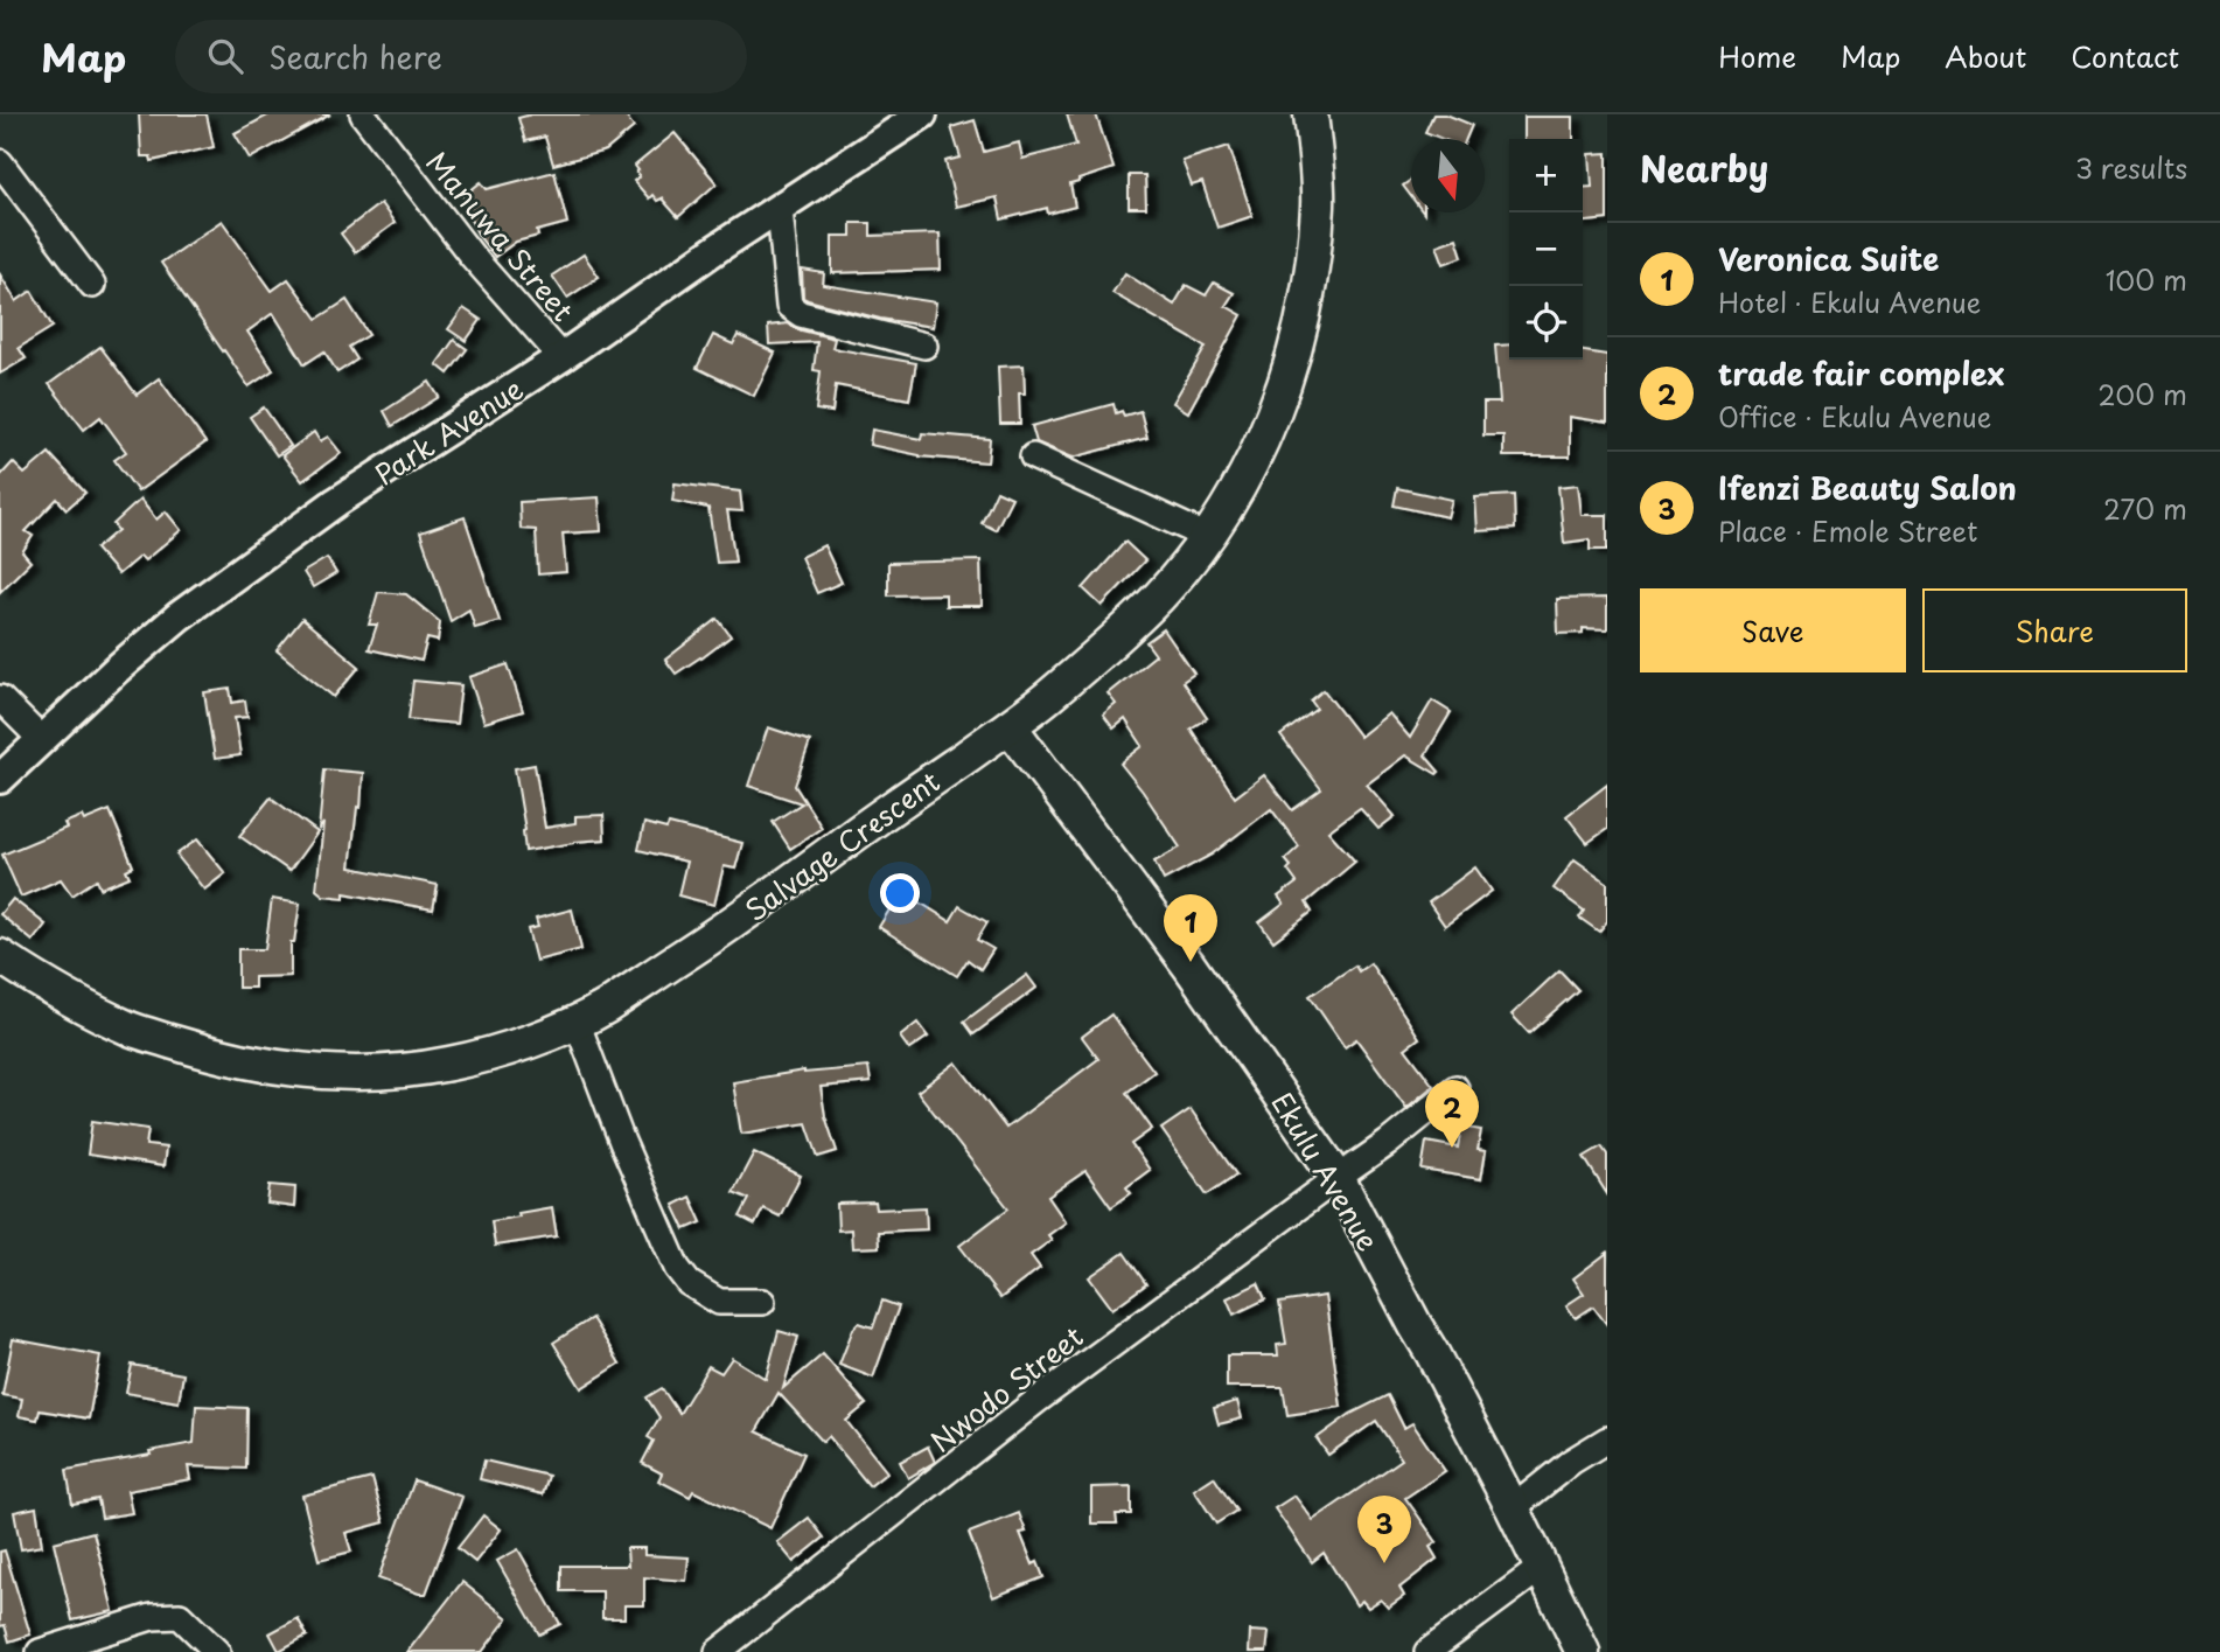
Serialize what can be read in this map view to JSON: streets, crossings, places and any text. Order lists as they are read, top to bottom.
{
  "streets": {
    "main road": ["Salvage Crescent", "Ekulu Avenue"],
    "street": ["Manuwa Street", "Park Avenue", "Nwodo Street"]
  },
  "crossings": [
    ["Manuwa Street", "Park Avenue"],
    ["Salvage Crescent", "Ekulu Avenue"],
    ["Ekulu Avenue", "Nwodo Street"]
  ],
  "north": "bottom",
  "page": {
    "header": "Map",
    "search": "Search here",
    "nav": [
      "Home",
      "Map",
      "About",
      "Contact"
    ],
    "heading": ["Nearby", "3 results"],
    "map_buttons": ["+", "−"],
    "list": [
      {
        "mark": "1",
        "name": "Veronica Suite",
        "note": "Hotel · Ekulu Avenue",
        "value": "100 m"
      },
      {
        "mark": "2",
        "name": "trade fair complex",
        "note": "Office · Ekulu Avenue",
        "value": "200 m"
      },
      {
        "mark": "3",
        "name": "Ifenzi Beauty Salon",
        "note": "Place · Emole Street",
        "value": "270 m"
      }
    ],
    "buttons": ["Save", "Share"],
    "pins": ["1", "2", "3"]
  }
}
